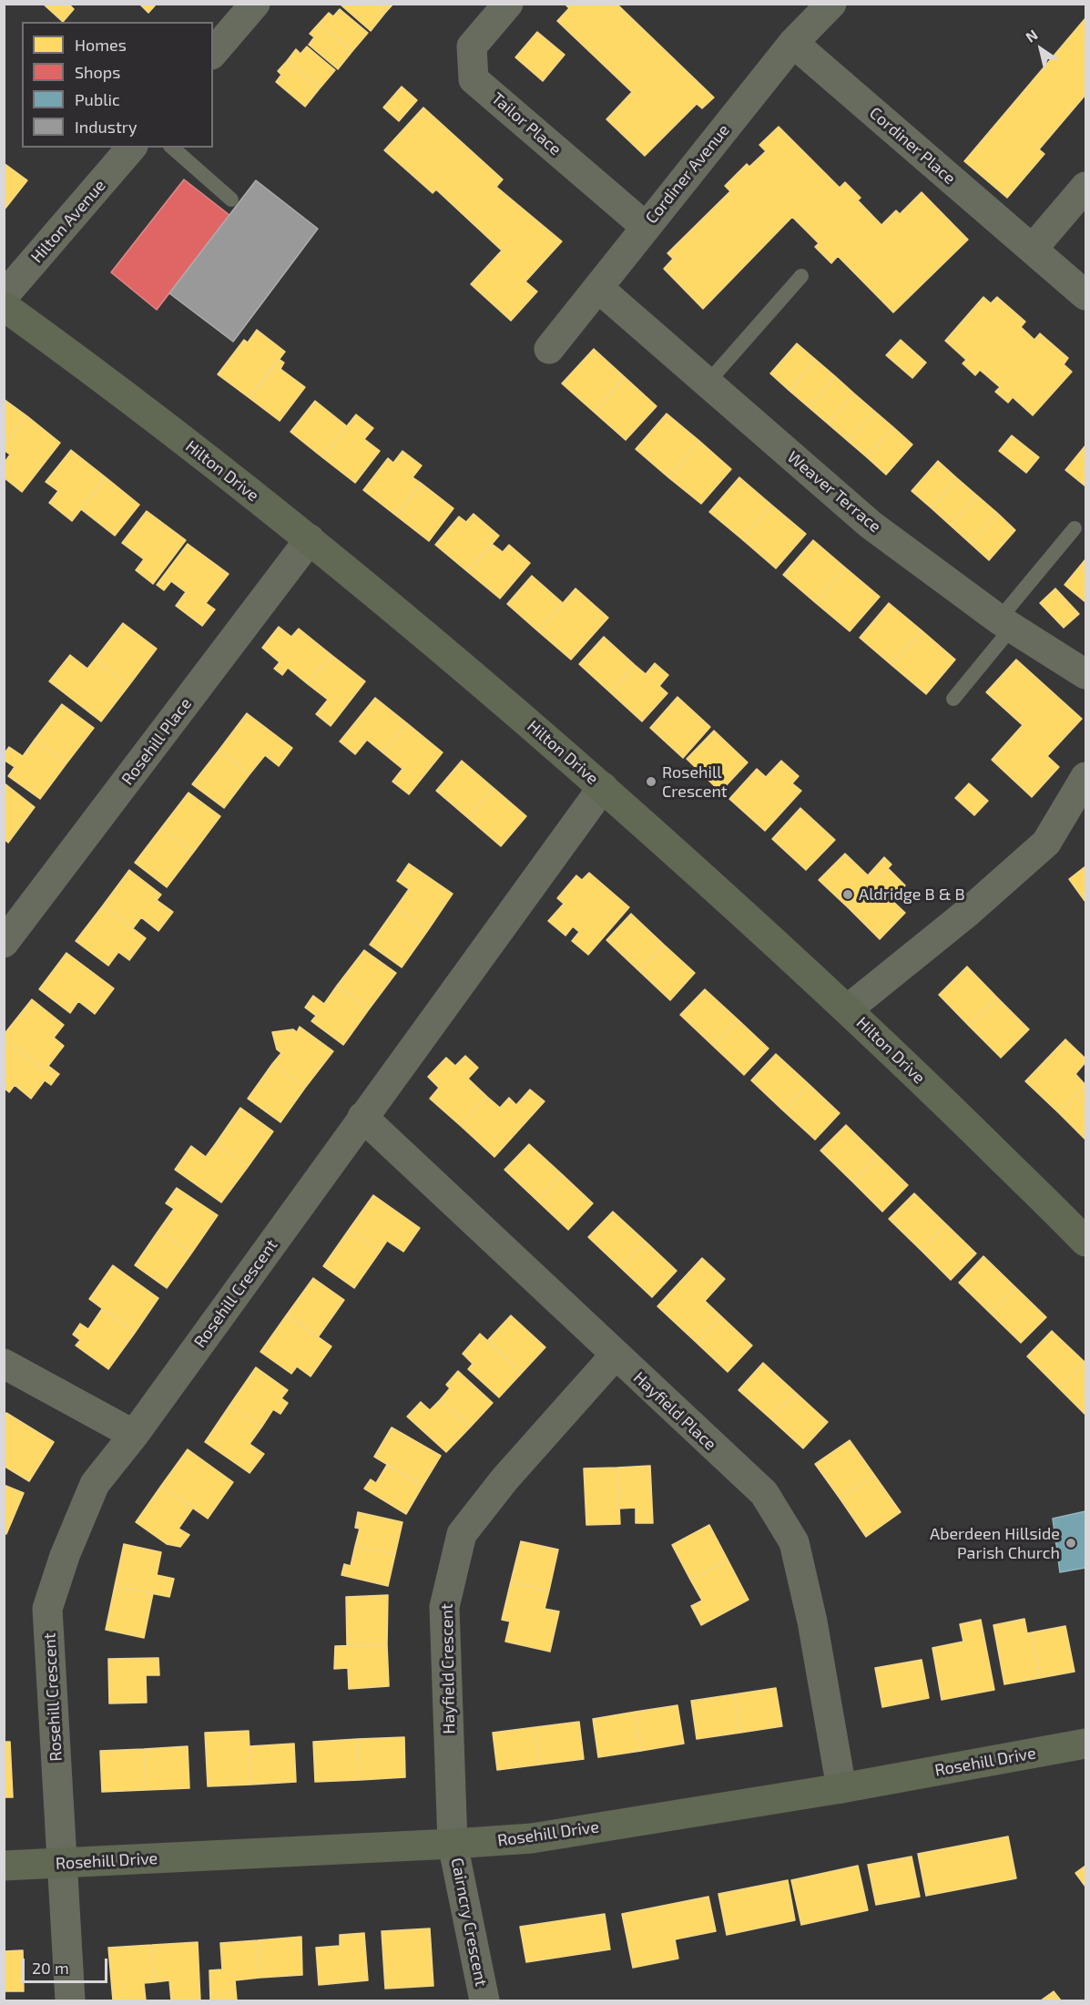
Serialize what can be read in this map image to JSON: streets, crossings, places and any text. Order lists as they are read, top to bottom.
{
  "streets": {
    "street": [
      "Tailor Place",
      "Cordiner Place",
      "Cordiner Avenue",
      "Hilton Avenue",
      "Hilton Drive",
      "Weaver Terrace",
      "Rosehill Place",
      "Rosehill Crescent",
      "Hayfield Place",
      "Hayfield Crescent",
      "Rosehill Drive",
      "Cairncry Crescent"
    ]
  },
  "crossings": [
    ["Tailor Place", "Cordiner Avenue"],
    ["Cordiner Place", "Cordiner Avenue"],
    ["Cordiner Avenue", "Weaver Terrace"],
    ["Hilton Drive", "Rosehill Place"],
    ["Hilton Drive", "Rosehill Crescent"],
    ["Rosehill Crescent", "Hayfield Place"],
    ["Rosehill Crescent", "Rosehill Drive"],
    ["Hayfield Place", "Hayfield Crescent"],
    ["Hayfield Place", "Rosehill Drive"],
    ["Hayfield Crescent", "Rosehill Drive"],
    ["Hayfield Crescent", "Cairncry Crescent"],
    ["Rosehill Drive", "Cairncry Crescent"]
  ],
  "places": ["Rosehill Crescent", "Aldridge B & B", "Aberdeen Hillside Parish Church"],
  "legend": [
    "Homes",
    "Shops",
    "Public",
    "Industry"
  ],
  "scale_bar": "20 m",
  "north": "top left"
}
